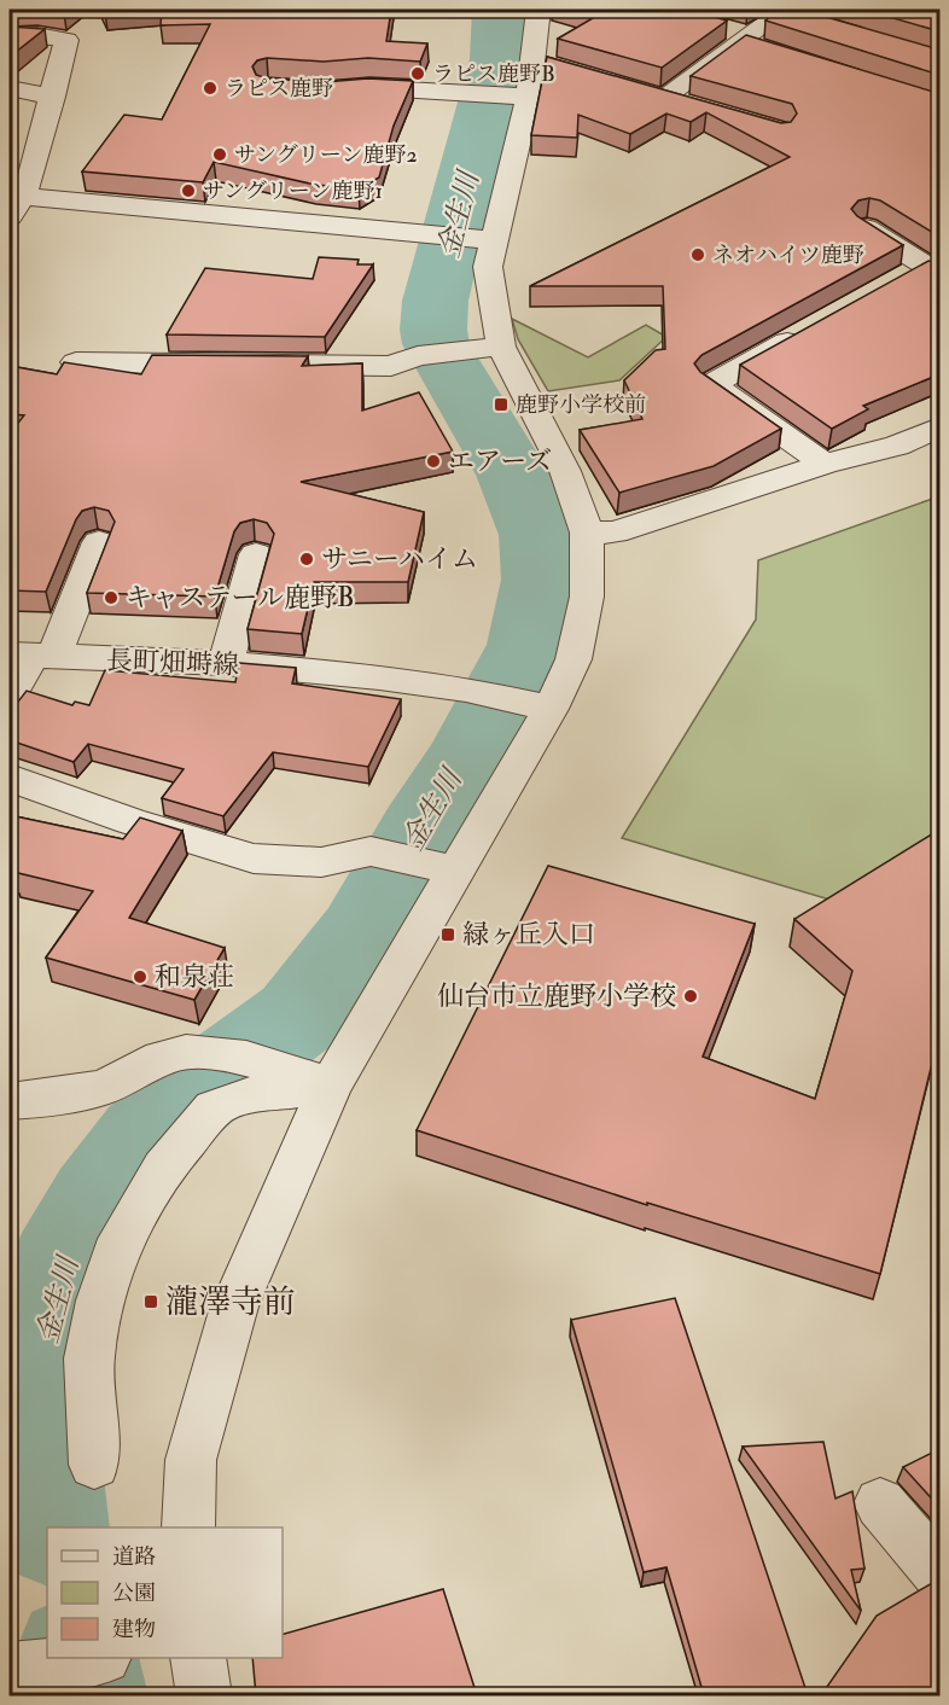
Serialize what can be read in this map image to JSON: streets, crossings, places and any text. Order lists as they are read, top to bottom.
{
  "streets": {
    "street": ["長町畑塒線"]
  },
  "water": ["金生川"],
  "places": {
    "other": [
      "ラピス鹿野B",
      "ラピス鹿野",
      "サングリーン鹿野2",
      "サングリーン鹿野1",
      "ネオハイツ鹿野",
      "エアーズ",
      "サニーハイム",
      "キャステール鹿野B",
      "和泉荘",
      "仙台市立鹿野小学校"
    ],
    "transit": ["鹿野小学校前", "緑ヶ丘入口", "瀧澤寺前"]
  },
  "legend": ["道路", "公園", "建物"]
}
